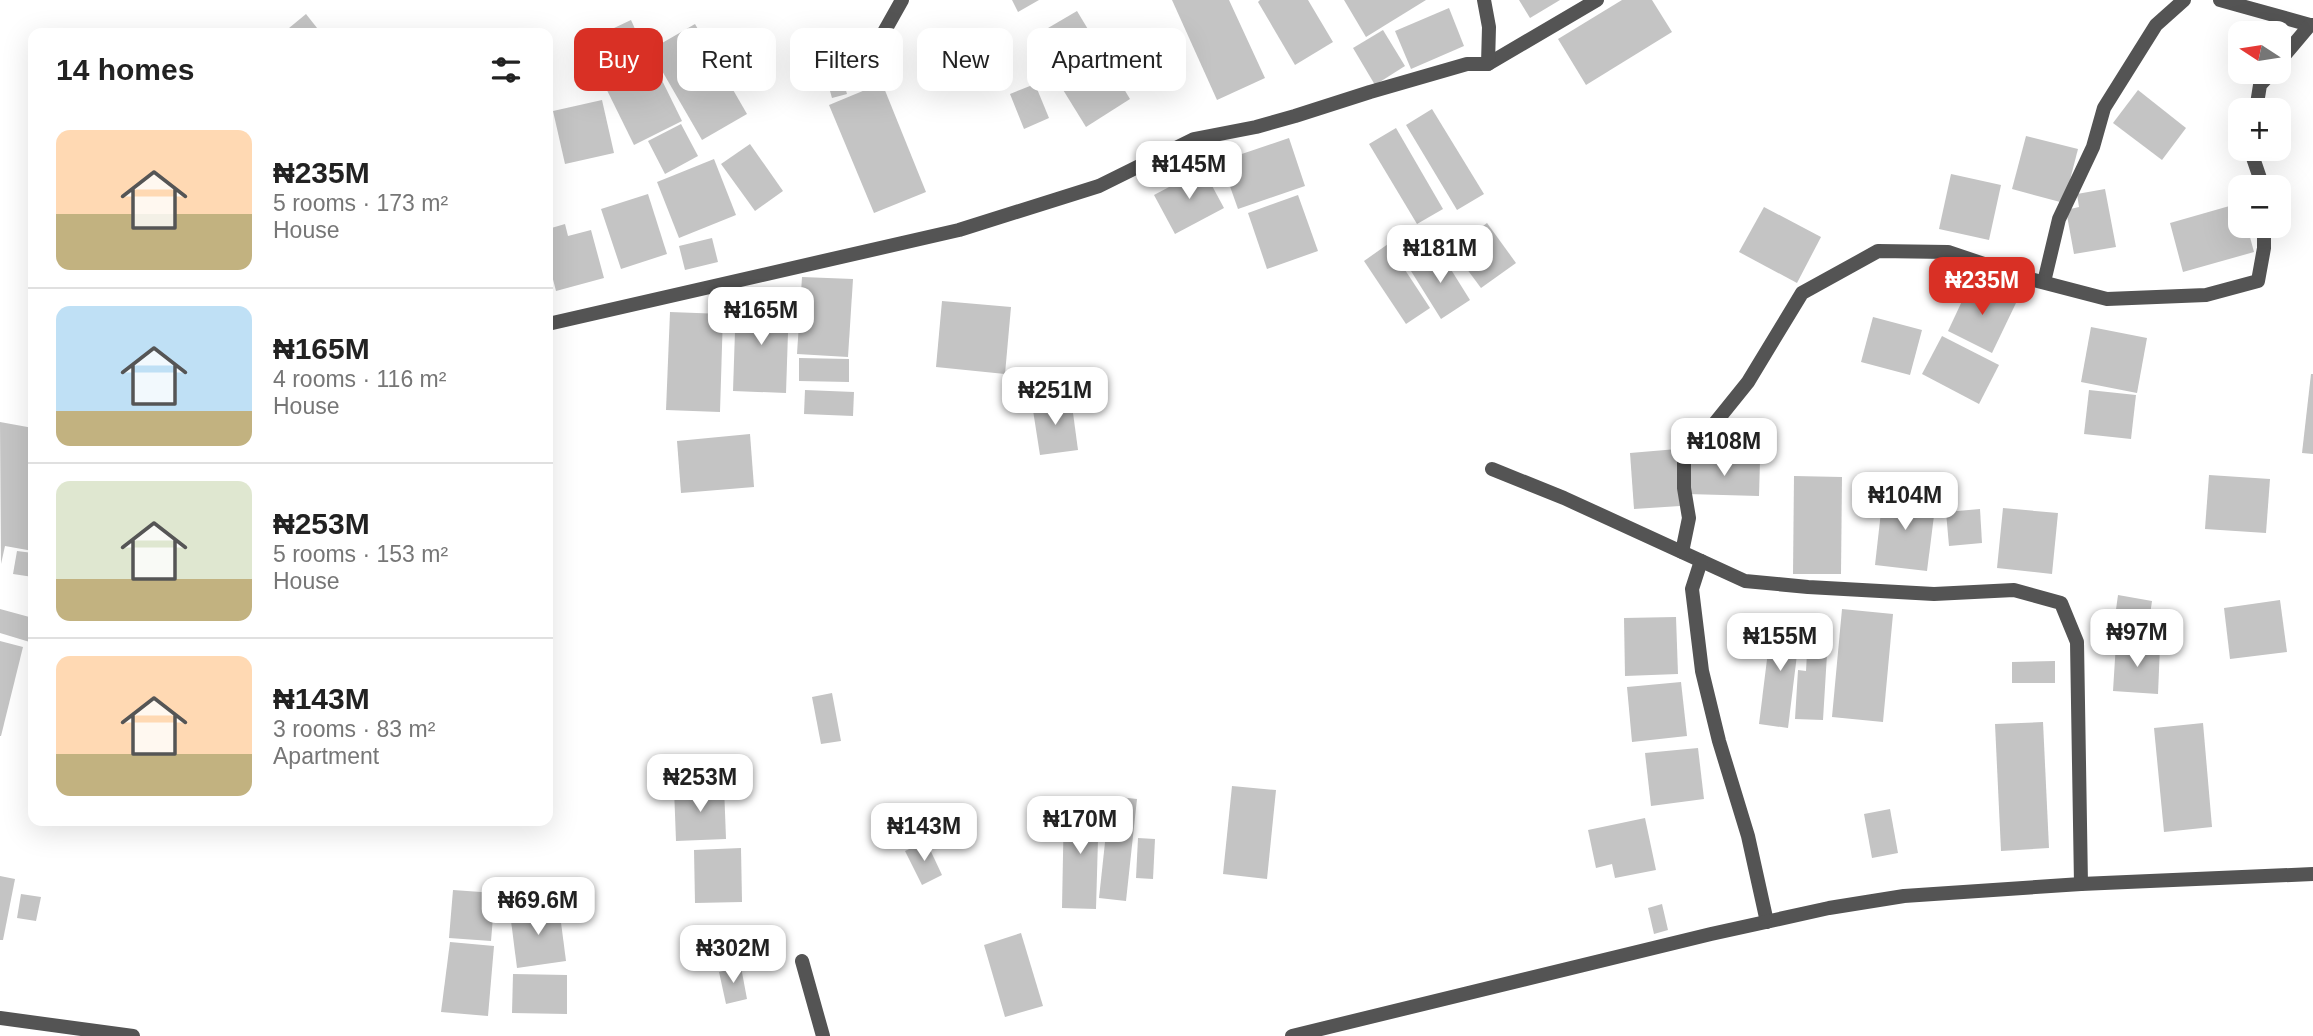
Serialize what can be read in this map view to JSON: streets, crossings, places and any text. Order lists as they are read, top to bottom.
{
  "north": "left",
  "page": {
    "map_buttons": ["+", "−"],
    "chip": [
      "Buy",
      "Rent",
      "Filters",
      "New",
      "Apartment"
    ],
    "heading": "14 homes",
    "list": [
      {
        "name": "₦235M",
        "note": "5 rooms · 173 m² · House"
      },
      {
        "name": "₦165M",
        "note": "4 rooms · 116 m² · House"
      },
      {
        "name": "₦253M",
        "note": "5 rooms · 153 m² · House"
      },
      {
        "name": "₦143M",
        "note": "3 rooms · 83 m² · Apartment"
      }
    ],
    "price": [
      "₦145M",
      "₦181M",
      "₦235M",
      "₦165M",
      "₦251M",
      "₦108M",
      "₦104M",
      "₦97M",
      "₦155M",
      "₦253M",
      "₦170M",
      "₦143M",
      "₦69.6M",
      "₦302M"
    ]
  }
}
